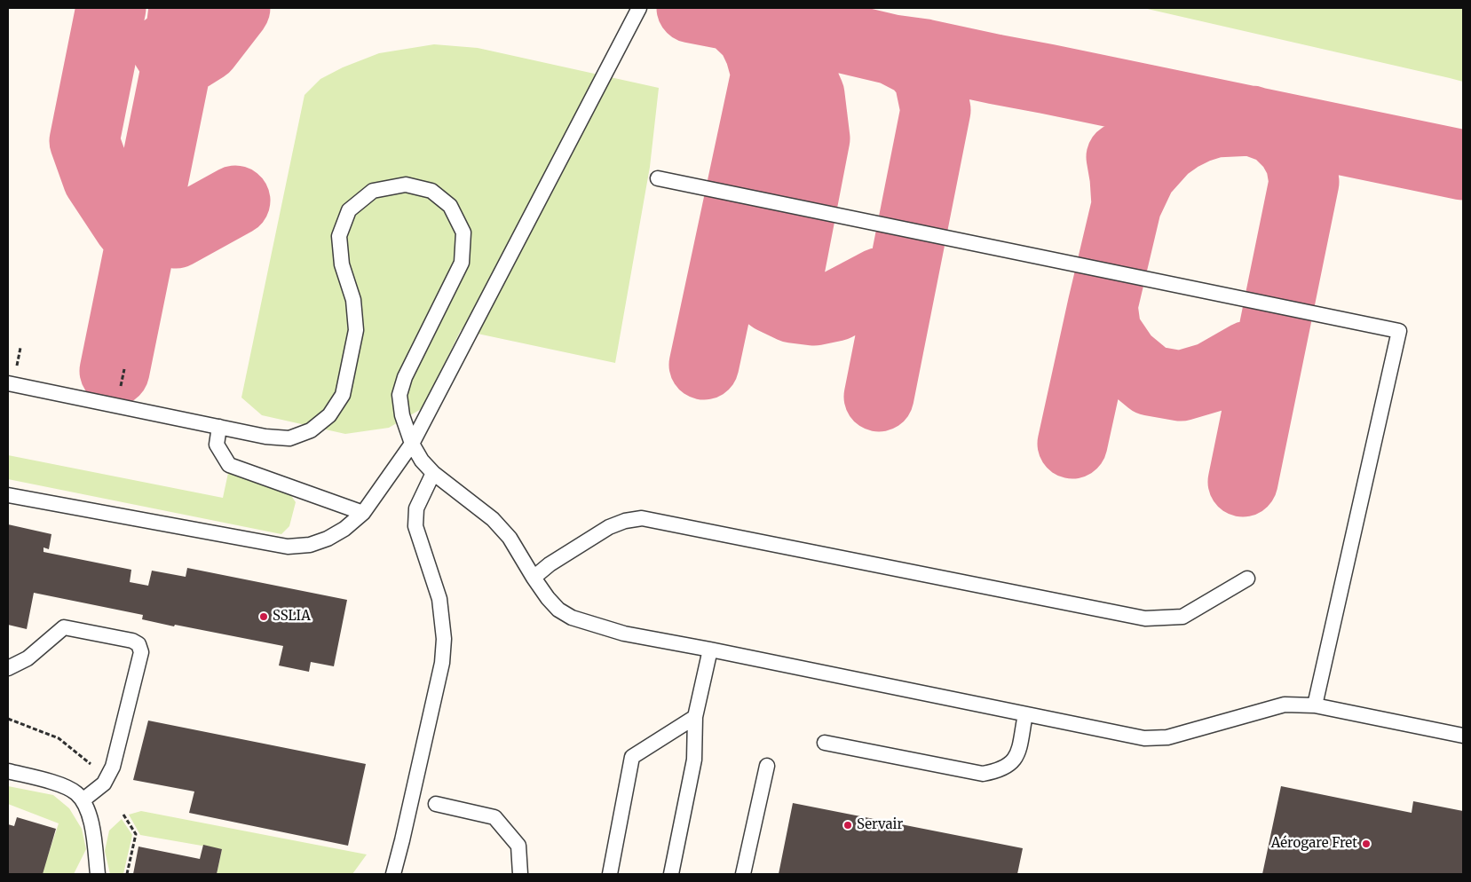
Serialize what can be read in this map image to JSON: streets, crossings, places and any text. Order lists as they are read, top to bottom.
{
  "places": ["SSLIA", "Servair", "Aérogare Fret"]
}
